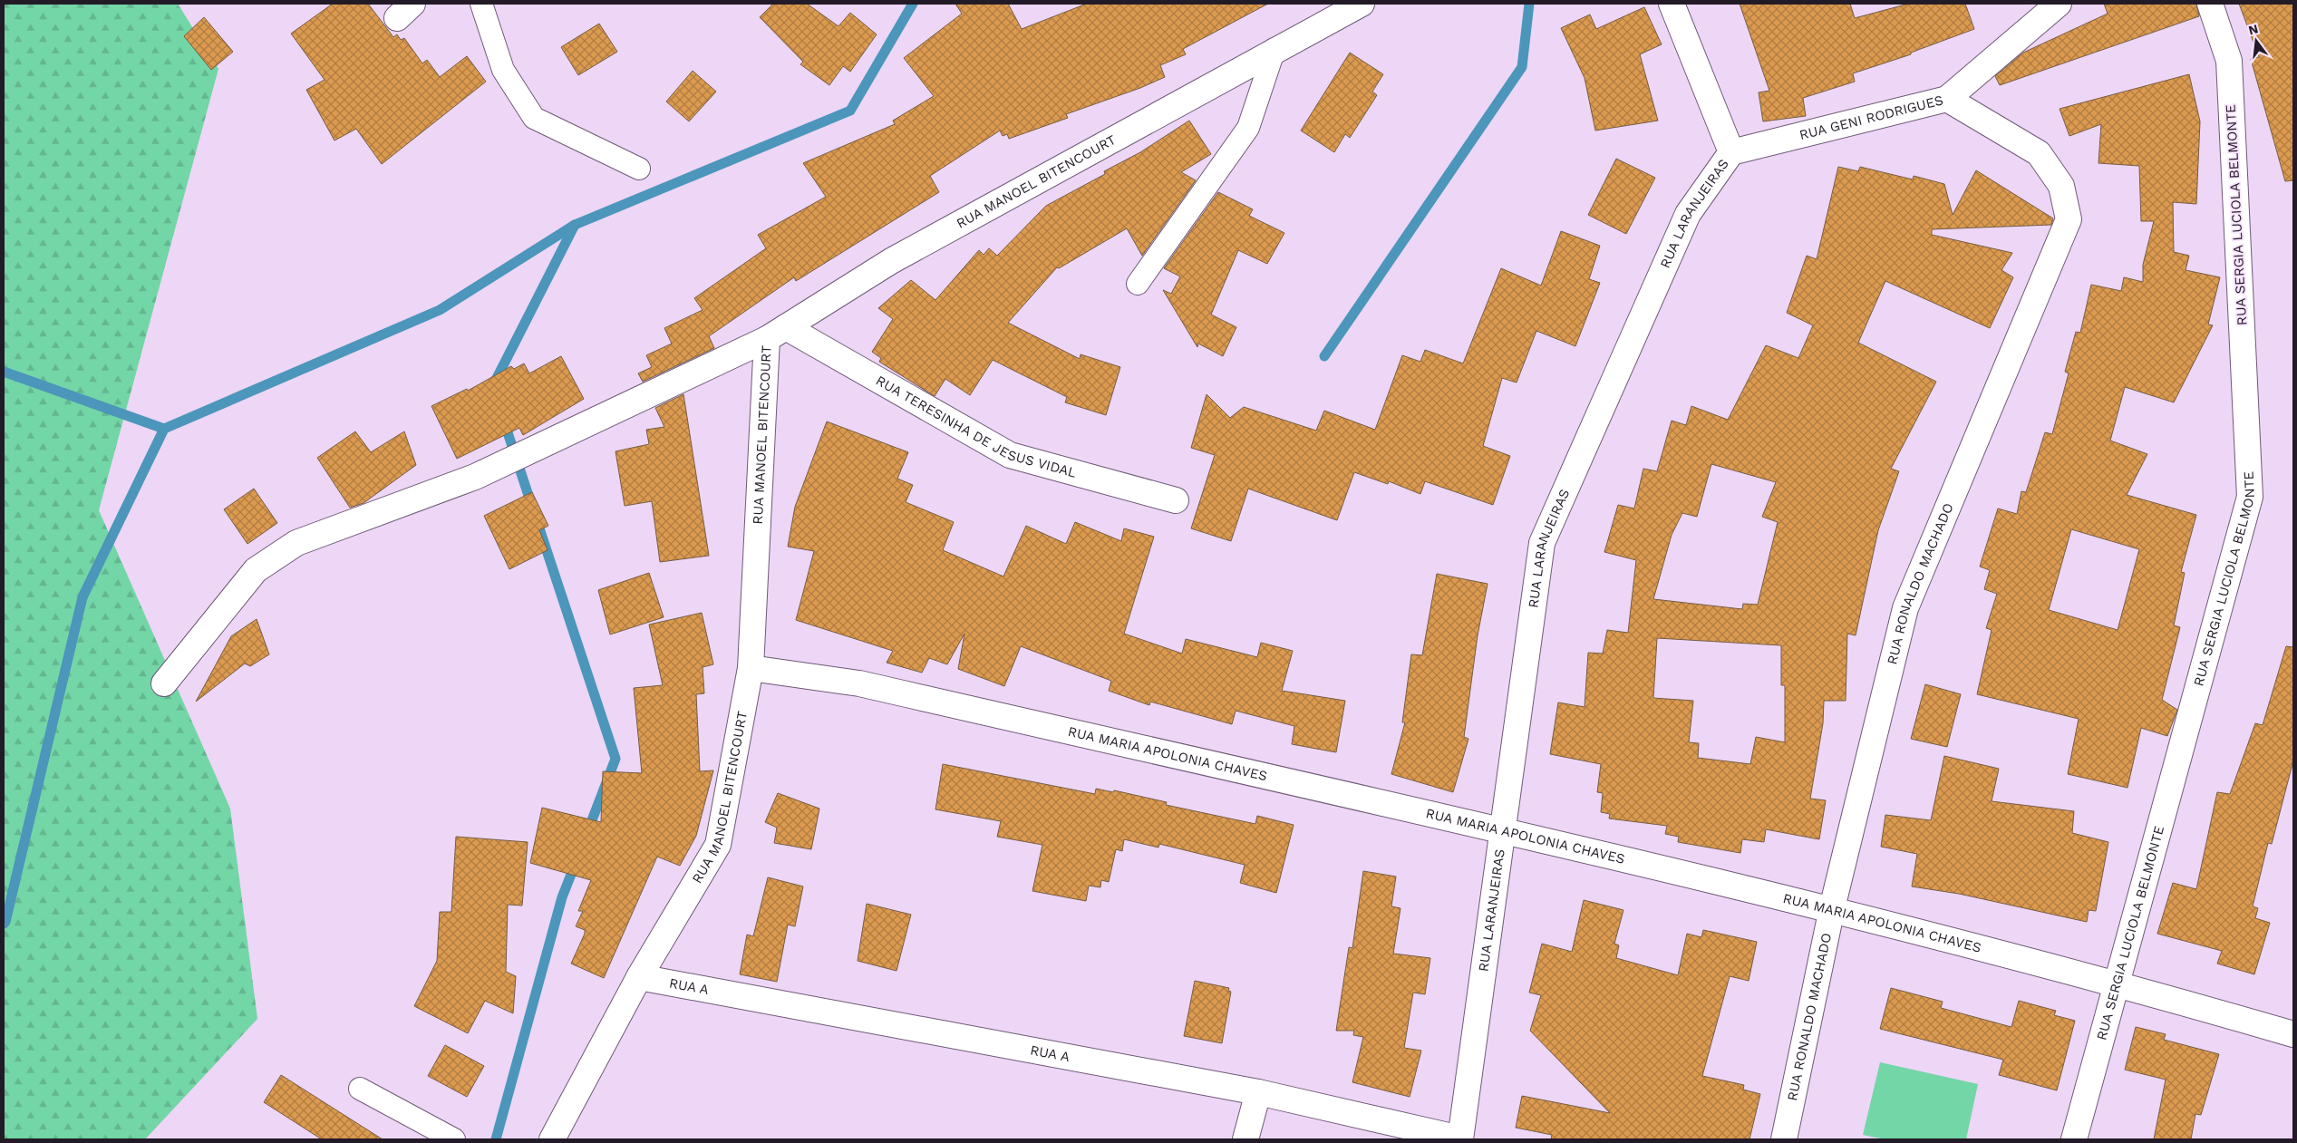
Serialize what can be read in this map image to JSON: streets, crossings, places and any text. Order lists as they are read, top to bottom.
{
  "streets": {
    "street": [
      "RUA GENI RODRIGUES",
      "RUA MANOEL BITENCOURT",
      "RUA LARANJEIRAS",
      "RUA SERGIA LUCIOLA BELMONTE",
      "RUA TERESINHA DE JESUS VIDAL",
      "RUA RONALDO MACHADO",
      "RUA MARIA APOLONIA CHAVES",
      "RUA A"
    ]
  },
  "crossings": [
    ["RUA GENI RODRIGUES", "RUA LARANJEIRAS"],
    ["RUA GENI RODRIGUES", "RUA RONALDO MACHADO"],
    ["RUA MANOEL BITENCOURT", "RUA TERESINHA DE JESUS VIDAL"],
    ["RUA MANOEL BITENCOURT", "RUA MARIA APOLONIA CHAVES"],
    ["RUA MANOEL BITENCOURT", "RUA A"],
    ["RUA LARANJEIRAS", "RUA MARIA APOLONIA CHAVES"],
    ["RUA LARANJEIRAS", "RUA A"],
    ["RUA SERGIA LUCIOLA BELMONTE", "RUA MARIA APOLONIA CHAVES"],
    ["RUA RONALDO MACHADO", "RUA MARIA APOLONIA CHAVES"]
  ],
  "north": "top"
}
